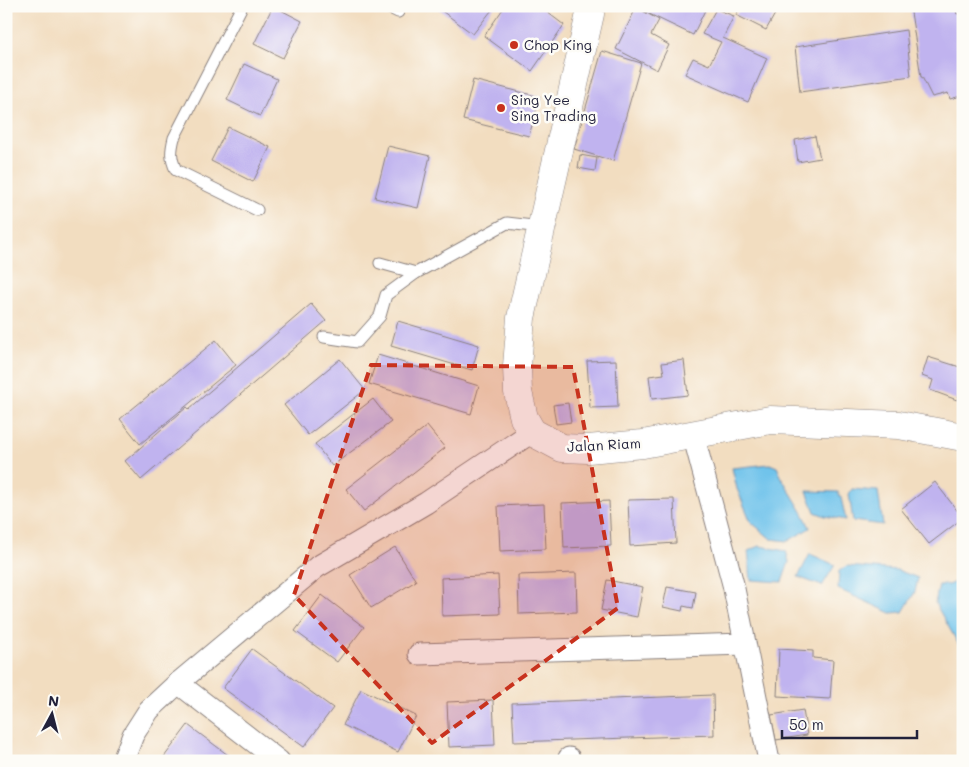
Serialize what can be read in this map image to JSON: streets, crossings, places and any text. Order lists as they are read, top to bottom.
{
  "streets": {
    "street": ["Jalan Riam"]
  },
  "places": ["Chop King", "Sing Yee Sing Trading"],
  "scale_bar": "50 m",
  "north": "top"
}
